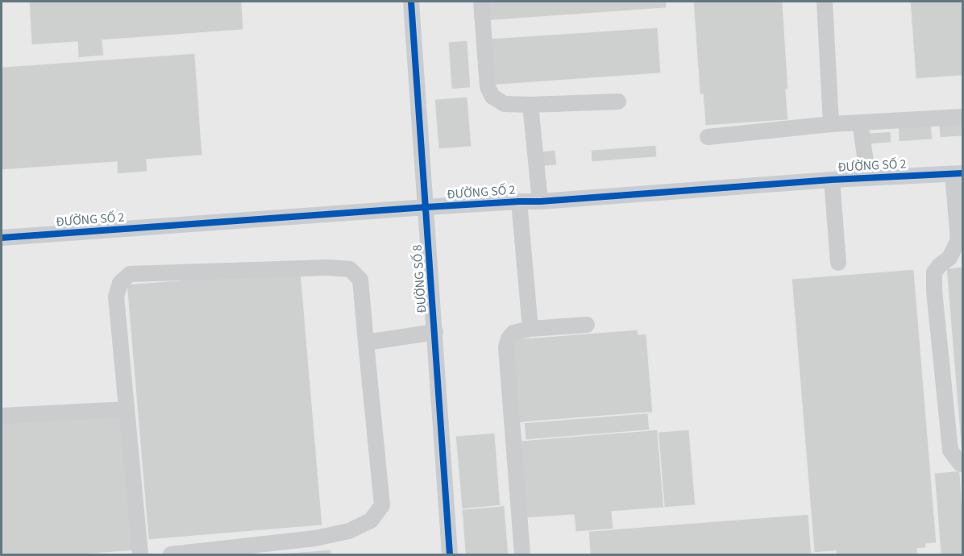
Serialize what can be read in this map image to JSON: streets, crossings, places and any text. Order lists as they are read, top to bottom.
{
  "streets": {
    "street": ["ĐƯỜNG SỐ 2", "ĐƯỜNG SỐ 8"]
  },
  "crossings": [
    ["ĐƯỜNG SỐ 2", "ĐƯỜNG SỐ 8"]
  ]
}
